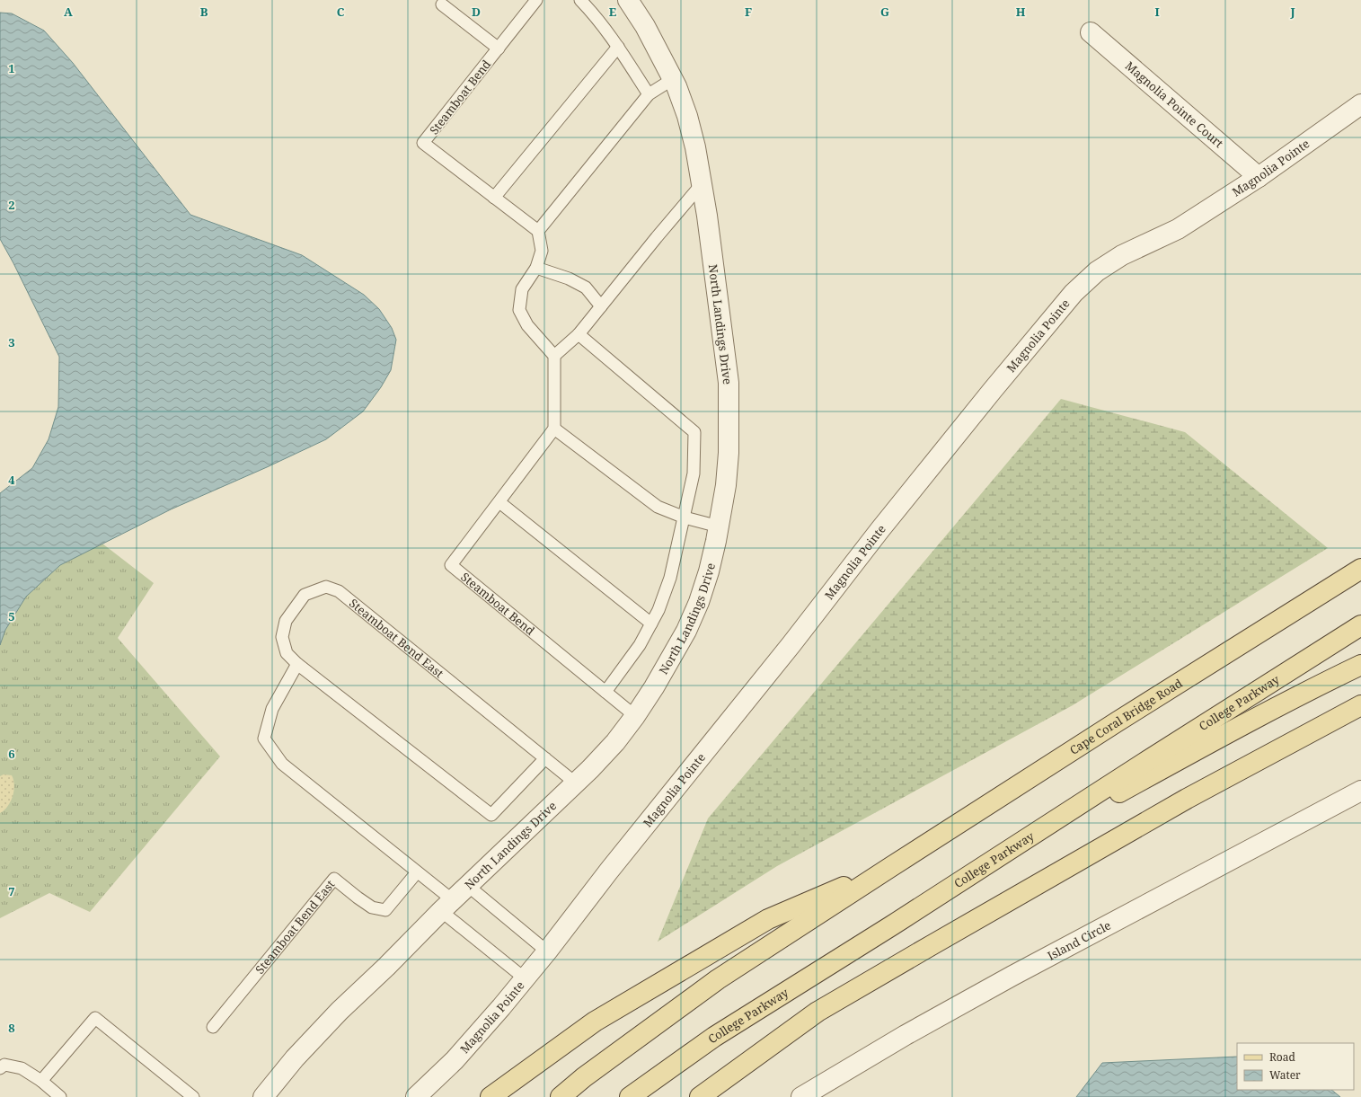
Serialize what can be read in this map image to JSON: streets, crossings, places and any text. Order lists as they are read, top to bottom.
{
  "streets": {
    "main road": ["College Parkway", "Cape Coral Bridge Road"],
    "street": [
      "Magnolia Pointe Court",
      "Magnolia Pointe",
      "North Landings Drive",
      "Island Circle"
    ],
    "lane": ["Steamboat Bend", "Steamboat Bend East"]
  },
  "crossings": [
    ["Steamboat Bend", "North Landings Drive"],
    ["Magnolia Pointe Court", "Magnolia Pointe"],
    ["North Landings Drive", "Steamboat Bend East"]
  ],
  "legend": ["Road", "Water"],
  "grid": {
    "columns": [
      "A",
      "B",
      "C",
      "D",
      "E",
      "F",
      "G",
      "H",
      "I",
      "J"
    ],
    "rows": [
      "1",
      "2",
      "3",
      "4",
      "5",
      "6",
      "7",
      "8"
    ]
  }
}
